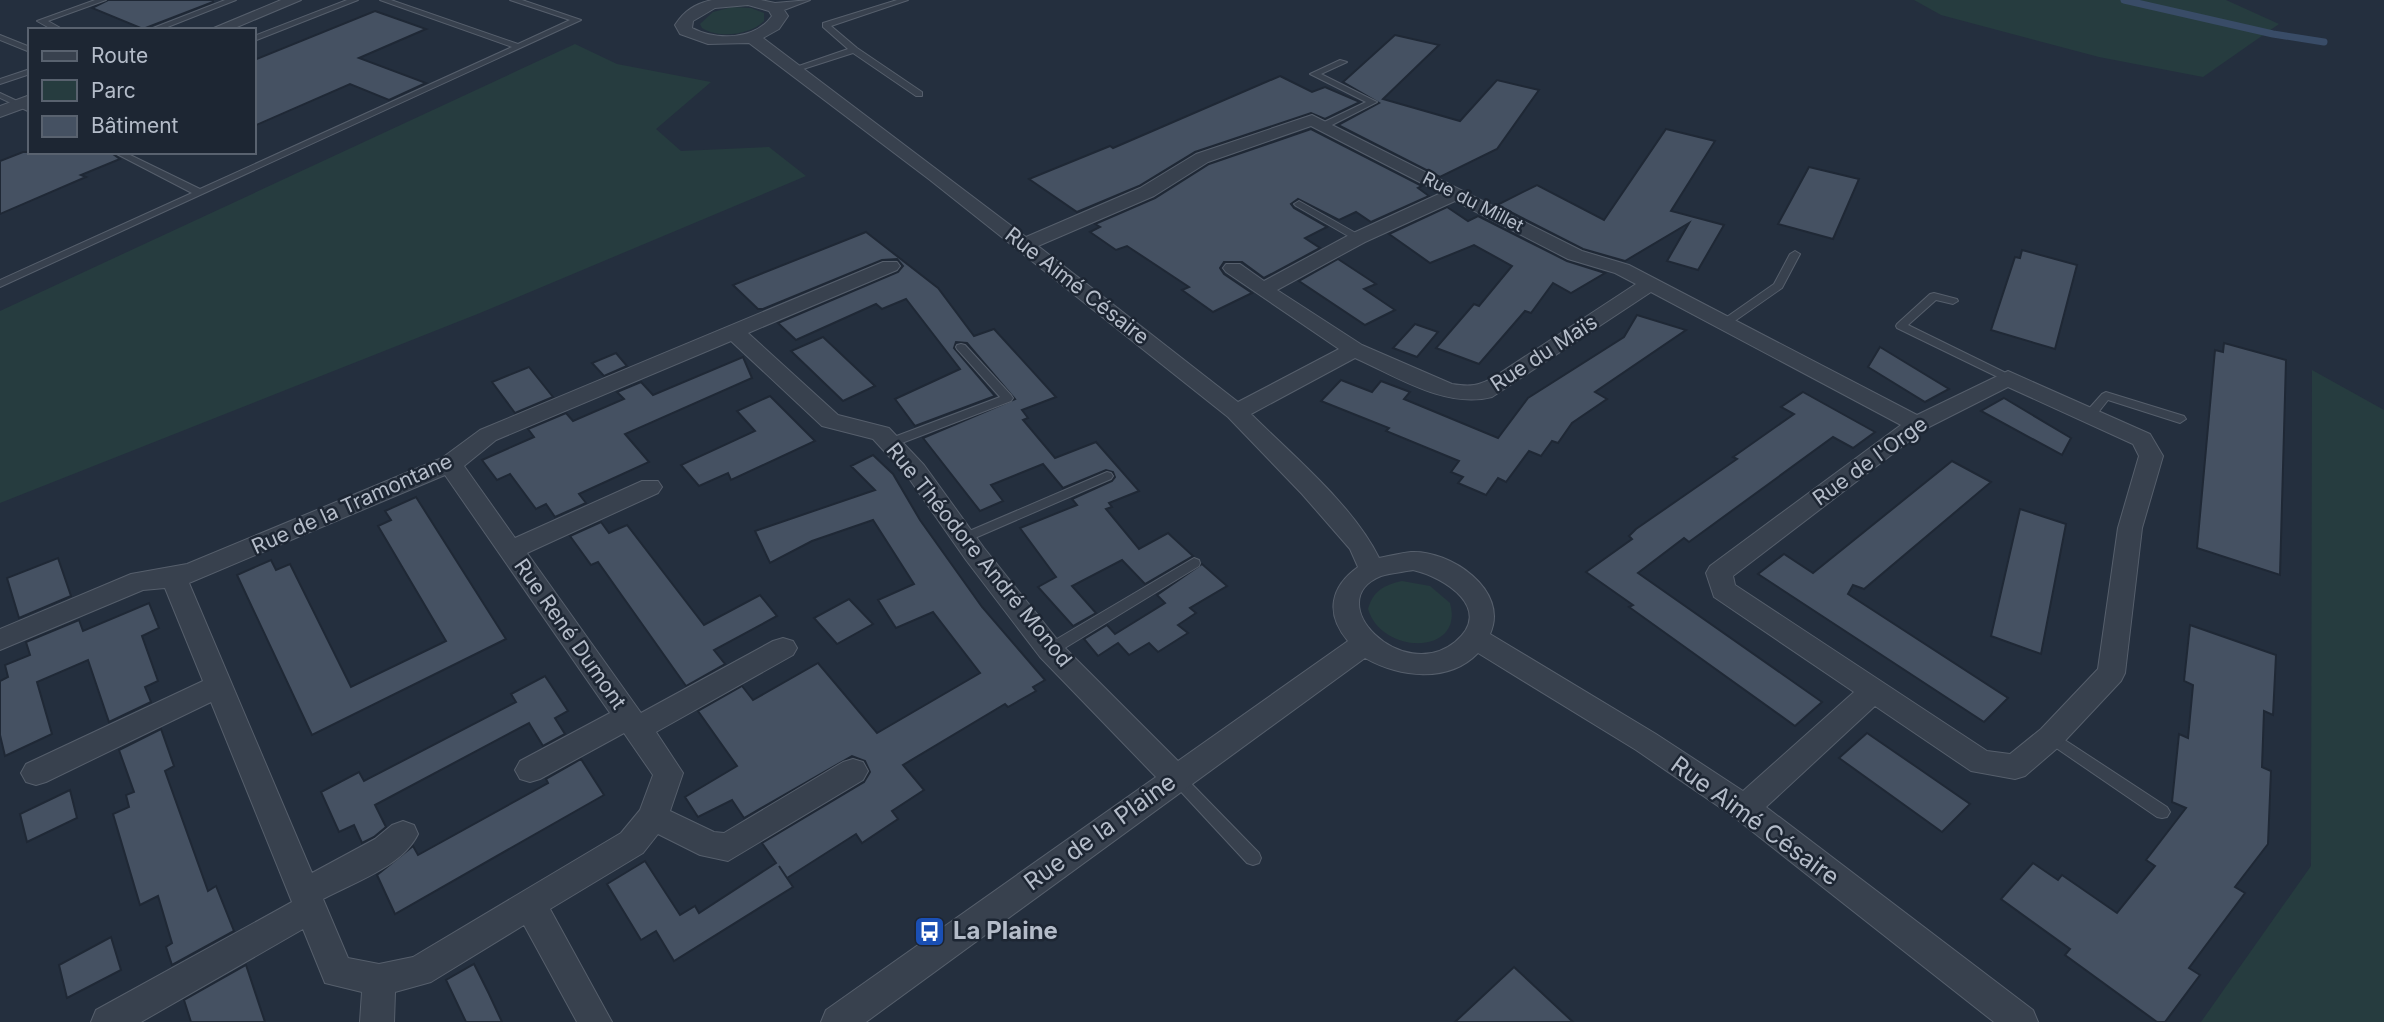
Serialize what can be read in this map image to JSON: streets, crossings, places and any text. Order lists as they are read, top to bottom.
{
  "streets": {
    "street": [
      "Rue du Millet",
      "Rue Aimé Césaire",
      "Rue du Maïs",
      "Rue de l'Orge",
      "Rue de la Tramontane",
      "Rue Théodore André Monod",
      "Rue René Dumont",
      "Rue de la Plaine"
    ]
  },
  "crossings": [
    ["Rue du Millet", "Rue Aimé Césaire"],
    ["Rue du Millet", "Rue du Maïs"],
    ["Rue du Millet", "Rue de l'Orge"],
    ["Rue Aimé Césaire", "Rue de la Plaine"],
    ["Rue de la Tramontane", "Rue Théodore André Monod"],
    ["Rue de la Tramontane", "Rue René Dumont"],
    ["Rue Théodore André Monod", "Rue de la Plaine"]
  ],
  "places": {
    "bus stop": ["La Plaine"]
  },
  "legend": ["Route", "Parc", "Bâtiment"]
}
